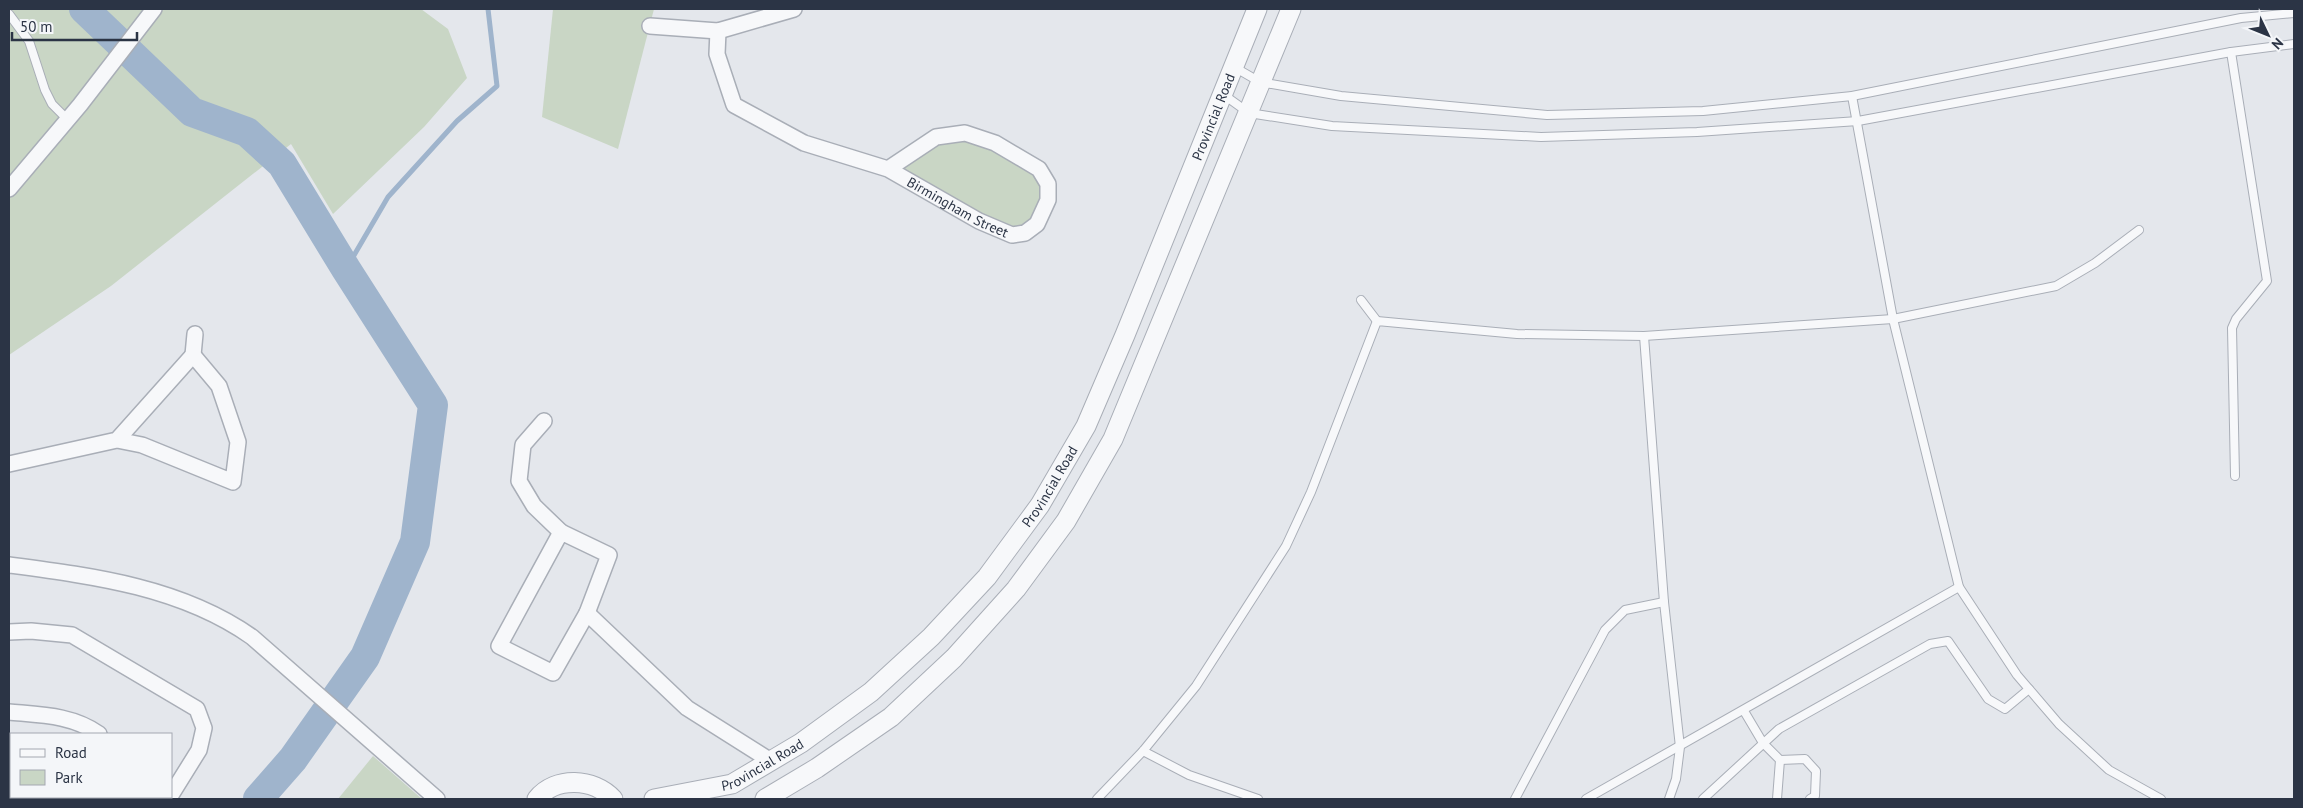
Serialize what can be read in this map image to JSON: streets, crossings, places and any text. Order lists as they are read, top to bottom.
{
  "streets": {
    "street": ["Provincial Road", "Birmingham Street"]
  },
  "legend": ["Road", "Park"],
  "scale_bar": "50 m",
  "north": "bottom right"
}
